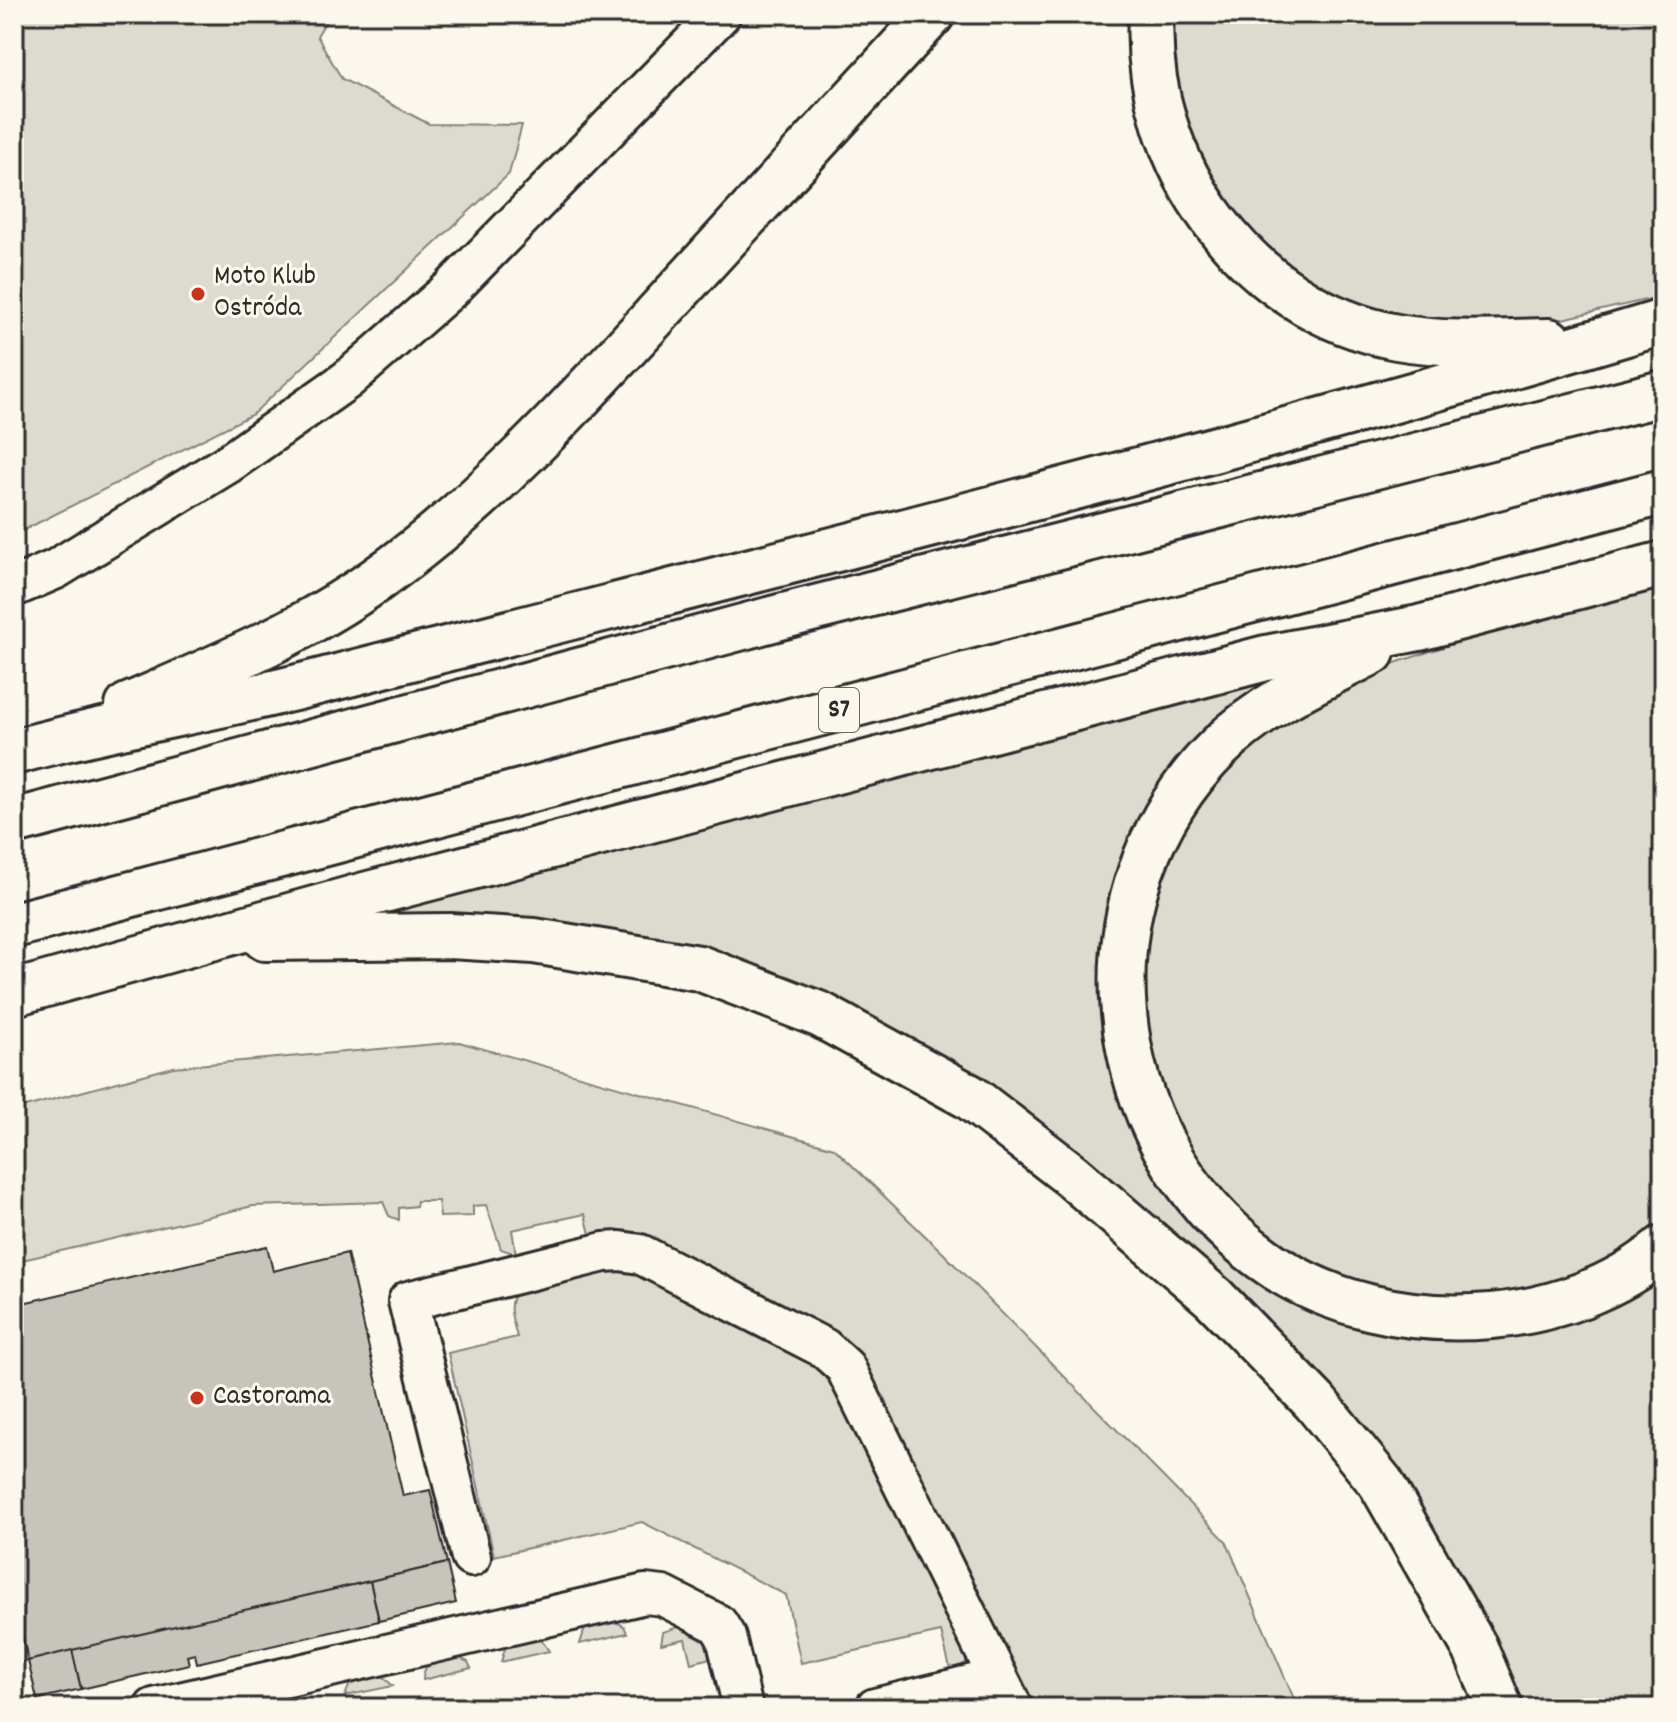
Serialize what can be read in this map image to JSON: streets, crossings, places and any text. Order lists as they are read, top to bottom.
{
  "streets": {
    "highway": ["S7"]
  },
  "places": ["Moto Klub Ostróda", "Castorama"]
}
